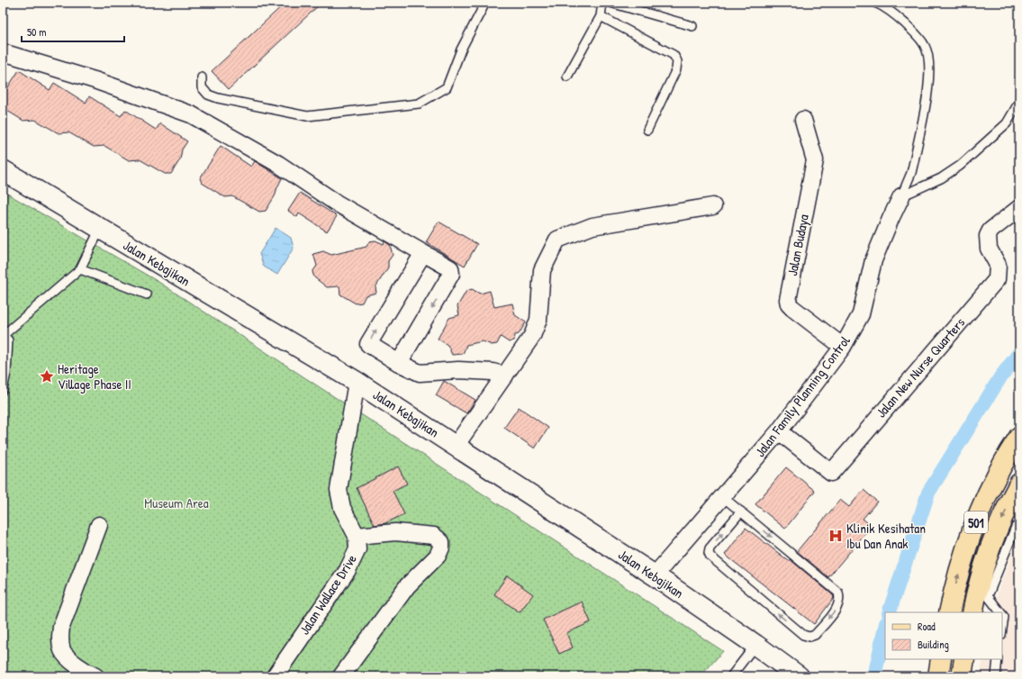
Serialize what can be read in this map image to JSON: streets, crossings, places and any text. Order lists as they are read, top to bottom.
{
  "streets": {
    "main road": ["501"],
    "street": [
      "Jalan Budaya",
      "Jalan Kebajikan",
      "Jalan New Nurse Quarters",
      "Jalan Family Planning Control",
      "Jalan Wallace Drive"
    ]
  },
  "crossings": [
    ["Jalan Budaya", "Jalan Family Planning Control"],
    ["Jalan Kebajikan", "Jalan Family Planning Control"],
    ["Jalan Kebajikan", "Jalan Wallace Drive"],
    ["Jalan New Nurse Quarters", "Jalan Family Planning Control"]
  ],
  "parks": ["Museum Area"],
  "places": {
    "place": ["Heritage Village Phase II"],
    "hospital": ["Klinik Kesihatan Ibu Dan Anak"]
  },
  "legend": ["Road", "Building"],
  "scale_bar": "50 m"
}
